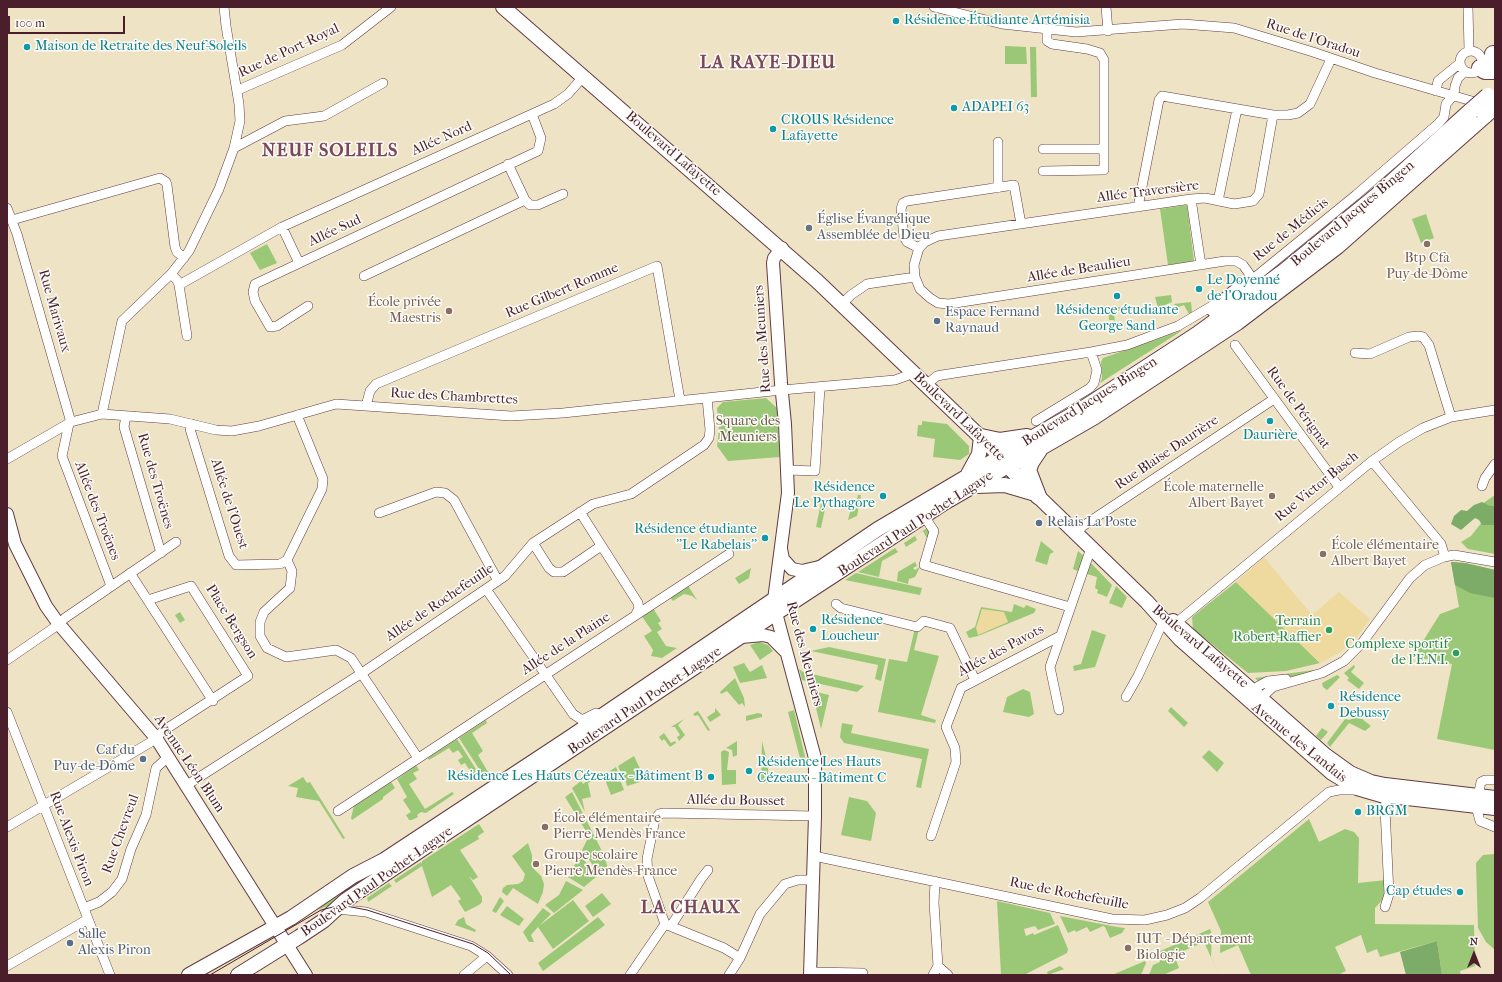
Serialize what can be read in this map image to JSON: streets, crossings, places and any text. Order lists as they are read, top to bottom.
{
  "streets": {
    "highway": ["Boulevard Jacques Bingen"],
    "main road": [
      "Boulevard Lafayette",
      "Rue des Meuniers",
      "Boulevard Paul Pochet-Lagaye",
      "Avenue des Landais",
      "Avenue Léon Blum"
    ],
    "street": [
      "Rue de l'Oradou",
      "Rue de Port-Royal",
      "Allée Nord",
      "Allée Traversière",
      "Rue de Médicis",
      "Allée Sud",
      "Allée de Beaulieu",
      "Rue Gilbert Romme",
      "Rue Marivaux",
      "Rue des Chambrettes",
      "Rue de Pérignat",
      "Rue Blaise Daurière",
      "Rue des Troënes",
      "Rue Victor Basch",
      "Allée de l'Ouest",
      "Allée des Troënes",
      "Allée de Rochefeuille",
      "Place Bergson",
      "Allée de la Plaine",
      "Allée des Pavots",
      "Allée du Bousset",
      "Rue Chevreul",
      "Rue Alexis Piron",
      "Rue de Rochefeuille"
    ]
  },
  "crossings": [
    ["Rue de l'Oradou", "Boulevard Jacques Bingen"],
    ["Rue de l'Oradou", "Rue de Médicis"],
    ["Allée Nord", "Boulevard Lafayette"],
    ["Allée Nord", "Allée Sud"],
    ["Boulevard Lafayette", "Boulevard Jacques Bingen"],
    ["Boulevard Lafayette", "Rue de Médicis"],
    ["Boulevard Lafayette", "Rue des Meuniers"],
    ["Boulevard Lafayette", "Rue des Chambrettes"],
    ["Boulevard Lafayette", "Rue Blaise Daurière"],
    ["Boulevard Lafayette", "Rue Victor Basch"],
    ["Boulevard Lafayette", "Boulevard Paul Pochet-Lagaye"],
    ["Boulevard Lafayette", "Avenue des Landais"],
    ["Boulevard Jacques Bingen", "Boulevard Paul Pochet-Lagaye"],
    ["Rue de Médicis", "Allée de Beaulieu"],
    ["Rue Gilbert Romme", "Rue des Chambrettes"],
    ["Rue Marivaux", "Rue des Chambrettes"],
    ["Rue Marivaux", "Allée des Troënes"],
    ["Rue des Meuniers", "Rue des Chambrettes"],
    ["Rue des Meuniers", "Boulevard Paul Pochet-Lagaye"],
    ["Rue des Meuniers", "Allée du Bousset"],
    ["Rue des Meuniers", "Rue de Rochefeuille"],
    ["Rue des Chambrettes", "Rue des Troënes"],
    ["Rue des Chambrettes", "Allée de l'Ouest"],
    ["Rue des Chambrettes", "Allée des Troënes"],
    ["Rue des Chambrettes", "Allée de Rochefeuille"],
    ["Rue de Pérignat", "Rue Blaise Daurière"],
    ["Rue de Pérignat", "Rue Victor Basch"],
    ["Boulevard Paul Pochet-Lagaye", "Avenue Léon Blum"],
    ["Allée de Rochefeuille", "Avenue Léon Blum"],
    ["Place Bergson", "Avenue Léon Blum"],
    ["Place Bergson", "Rue Alexis Piron"],
    ["Avenue Léon Blum", "Rue Chevreul"],
    ["Rue Chevreul", "Rue Alexis Piron"]
  ],
  "districts": ["LA RAYE-DIEU", "NEUF SOLEILS", "LA CHAUX"],
  "parks": ["Square des Meuniers"],
  "places": [
    "Résidence Étudiante Artémisia",
    "Maison de Retraite des Neuf-Soleils",
    "ADAPEI 63",
    "CROUS Résidence Lafayette",
    "Église Évangélique Assemblée de Dieu",
    "Btp Cfa Puy-de-Dôme",
    "Le Doyenné de l'Oradou",
    "Résidence étudiante George Sand",
    "École privée Maestris",
    "Espace Fernand Raynaud",
    "Daurière",
    "Résidence Le Pythagore",
    "École maternelle Albert Bayet",
    "Relais La Poste",
    "Résidence étudiante ''Le Rabelais''",
    "École élémentaire Albert Bayet",
    "Résidence Loucheur",
    "Terrain Robert-Raffier",
    "Complexe sportif de l'E.N.I.",
    "Résidence Debussy",
    "Caf du Puy-de-Dôme",
    "Résidence Les Hauts Cézeaux - Bâtiment C",
    "Résidence Les Hauts Cézeaux - Bâtiment B",
    "BRGM",
    "École élémentaire Pierre Mendès France",
    "Groupe scolaire Pierre Mendès-France",
    "Cap études",
    "Salle Alexis Piron",
    "IUT - Département Biologie"
  ],
  "scale_bar": "100 m",
  "north": "top"
}
